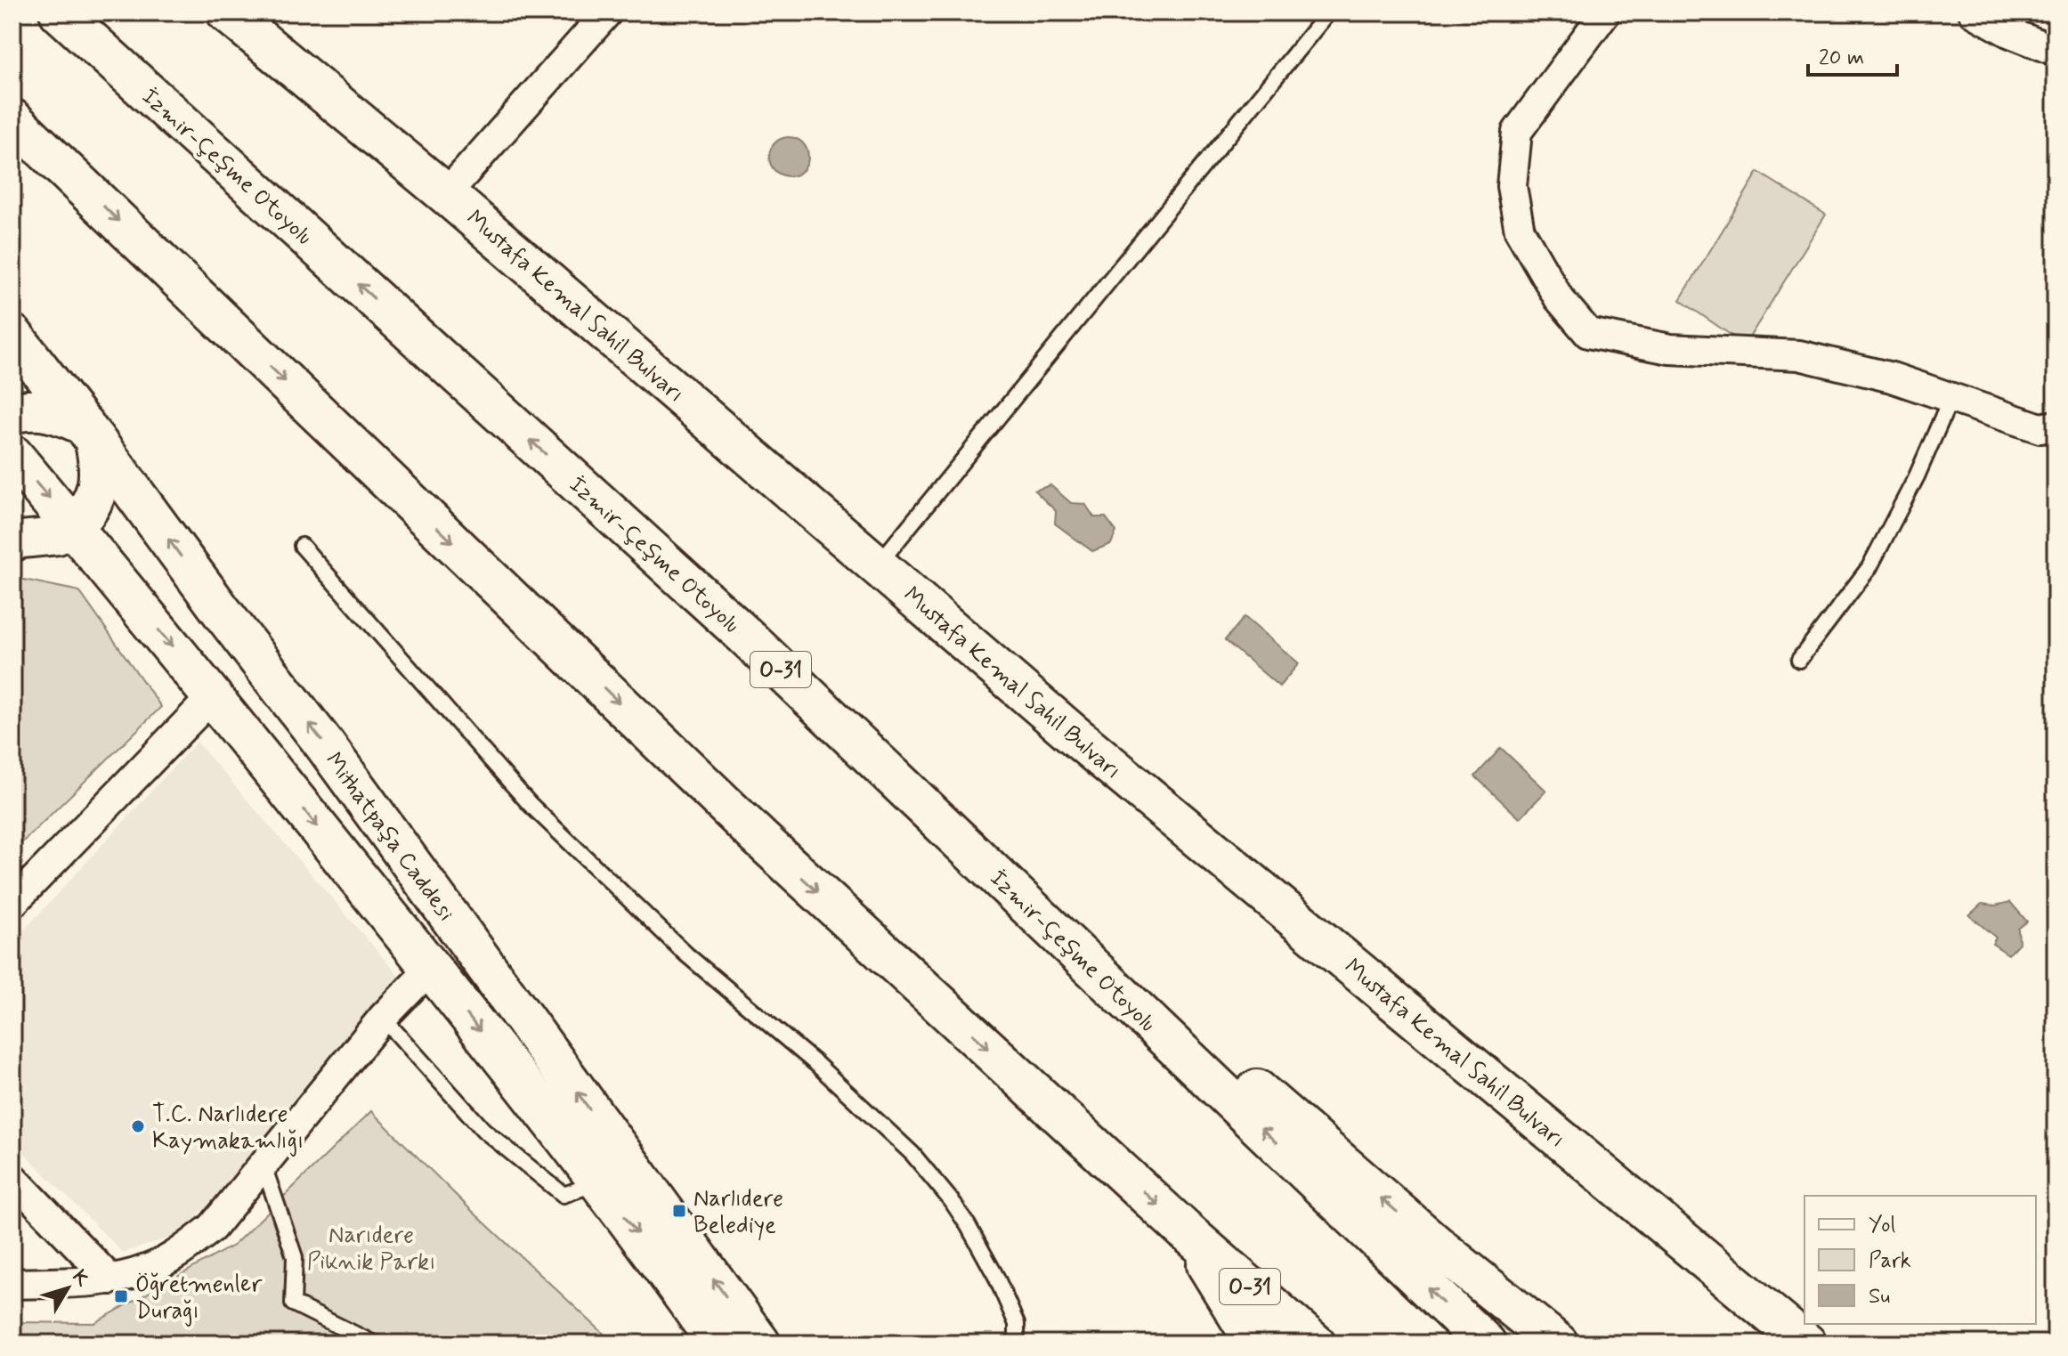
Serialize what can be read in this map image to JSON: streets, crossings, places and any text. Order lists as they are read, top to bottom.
{
  "streets": {
    "main road": [
      "İzmir-Çeşme Otoyolu",
      "Mustafa Kemal Sahil Bulvarı",
      "O-31",
      "Mithatpaşa Caddesi"
    ]
  },
  "parks": ["Narıdere Piknik Parkı"],
  "places": {
    "other": ["T.C. Narlıdere Kaymakamlığı"],
    "transit": ["Narlıdere Belediye", "Öğretmenler Durağı"]
  },
  "legend": ["Yol", "Park", "Su"],
  "scale_bar": "20 m",
  "north": "top right"
}
